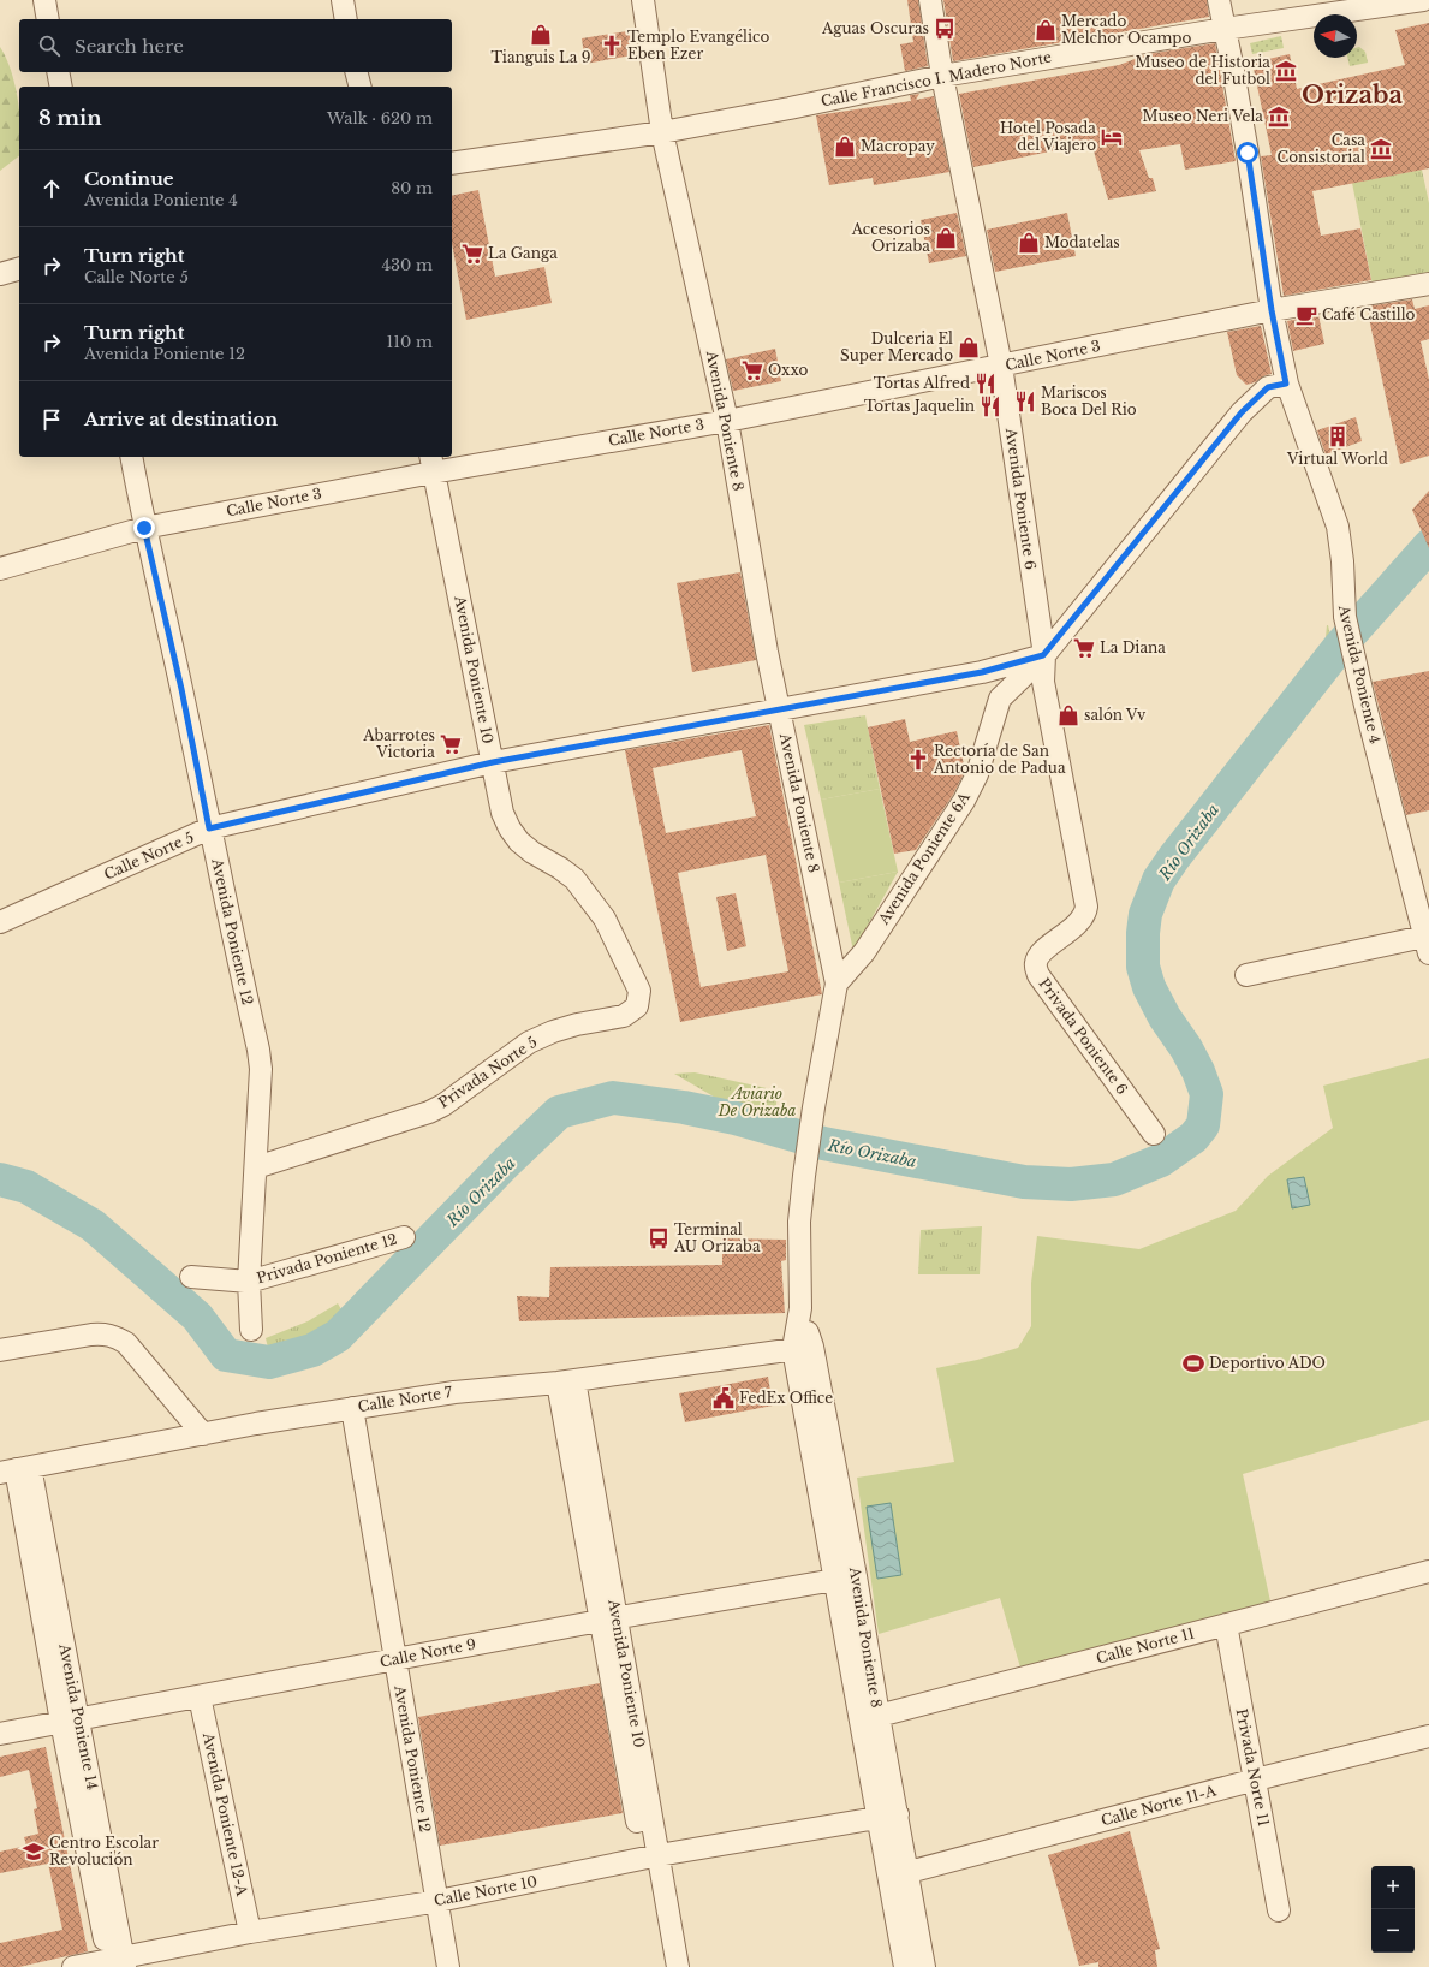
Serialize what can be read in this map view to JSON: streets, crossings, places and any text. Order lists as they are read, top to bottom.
{
  "streets": {
    "street": [
      "Calle Francisco I. Madero Norte",
      "Calle Norte 3",
      "Avenida Poniente 8",
      "Avenida Poniente 6",
      "Avenida Poniente 10",
      "Avenida Poniente 4",
      "Calle Norte 5",
      "Avenida Poniente 6A",
      "Avenida Poniente 12",
      "Privada Poniente 6",
      "Privada Norte 5",
      "Privada Poniente 12",
      "Calle Norte 7",
      "Calle Norte 11",
      "Calle Norte 9",
      "Avenida Poniente 14",
      "Privada Norte 11",
      "Calle Norte 11-A",
      "Avenida Poniente 12-A",
      "Calle Norte 10"
    ]
  },
  "crossings": [
    ["Calle Francisco I. Madero Norte", "Avenida Poniente 8"],
    ["Calle Francisco I. Madero Norte", "Avenida Poniente 6"],
    ["Calle Francisco I. Madero Norte", "Avenida Poniente 4"],
    ["Calle Norte 3", "Avenida Poniente 8"],
    ["Calle Norte 3", "Avenida Poniente 6"],
    ["Calle Norte 3", "Avenida Poniente 10"],
    ["Calle Norte 3", "Avenida Poniente 4"],
    ["Calle Norte 3", "Avenida Poniente 12"],
    ["Avenida Poniente 8", "Calle Norte 5"],
    ["Avenida Poniente 8", "Avenida Poniente 6A"],
    ["Avenida Poniente 8", "Calle Norte 7"],
    ["Avenida Poniente 8", "Calle Norte 11"],
    ["Avenida Poniente 8", "Calle Norte 9"],
    ["Avenida Poniente 8", "Calle Norte 11-A"],
    ["Avenida Poniente 8", "Calle Norte 10"],
    ["Avenida Poniente 6", "Calle Norte 5"],
    ["Avenida Poniente 6", "Avenida Poniente 6A"],
    ["Avenida Poniente 6", "Privada Poniente 6"],
    ["Avenida Poniente 10", "Calle Norte 5"],
    ["Avenida Poniente 10", "Privada Norte 5"],
    ["Avenida Poniente 10", "Calle Norte 7"],
    ["Avenida Poniente 10", "Calle Norte 9"],
    ["Avenida Poniente 10", "Calle Norte 10"],
    ["Calle Norte 5", "Avenida Poniente 6A"],
    ["Calle Norte 5", "Avenida Poniente 12"],
    ["Avenida Poniente 12", "Privada Norte 5"],
    ["Avenida Poniente 12", "Privada Poniente 12"],
    ["Avenida Poniente 12", "Calle Norte 7"],
    ["Avenida Poniente 12", "Calle Norte 9"],
    ["Avenida Poniente 12", "Calle Norte 10"],
    ["Calle Norte 7", "Avenida Poniente 14"],
    ["Calle Norte 11", "Privada Norte 11"],
    ["Calle Norte 9", "Avenida Poniente 14"],
    ["Calle Norte 9", "Avenida Poniente 12-A"],
    ["Avenida Poniente 14", "Calle Norte 10"],
    ["Privada Norte 11", "Calle Norte 11-A"],
    ["Avenida Poniente 12-A", "Calle Norte 10"]
  ],
  "districts": ["Orizaba"],
  "water": ["Río Orizaba"],
  "parks": ["Aviario De Orizaba"],
  "places": {
    "bus stop": ["Aguas Oscuras", "Terminal AU Orizaba"],
    "shop": [
      "Mercado Melchor Ocampo",
      "Tianguis La 9",
      "Macropay",
      "Accesorios Orizaba",
      "Modatelas",
      "Dulceria El Super Mercado",
      "salón Vv"
    ],
    "church": ["Templo Evangélico Eben Ezer", "Rectoría de San Antonio de Padua"],
    "museum": ["Museo de Historia del Futbol", "Museo Neri Vela", "Casa Consistorial"],
    "hotel": ["Hotel Posada del Viajero"],
    "supermarket": [
      "La Ganga",
      "Oxxo",
      "La Diana",
      "Abarrotes Victoria"
    ],
    "cafe": ["Café Castillo"],
    "restaurant": ["Tortas Alfred", "Mariscos Boca Del Rio", "Tortas Jaquelin"],
    "building": ["Virtual World"],
    "sports": ["Deportivo ADO"],
    "public building": ["FedEx Office"],
    "school or university": ["Centro Escolar Revolución"]
  },
  "north": "left",
  "page": {
    "search": "Search here",
    "heading": ["8 min", "Walk · 620 m"],
    "list": [
      ["Continue", "Avenida Poniente 4", "80 m"],
      ["Turn right", "Calle Norte 5", "430 m"],
      ["Turn right", "Avenida Poniente 12", "110 m"],
      "Arrive at destination"
    ],
    "map_buttons": ["+", "−"]
  }
}
